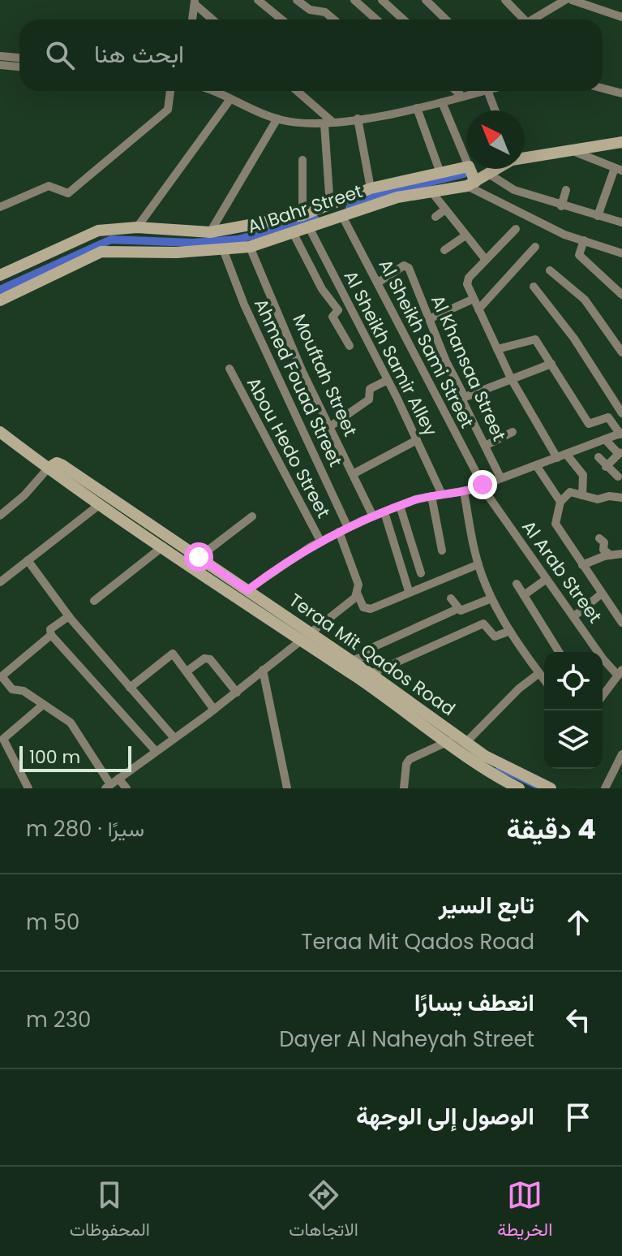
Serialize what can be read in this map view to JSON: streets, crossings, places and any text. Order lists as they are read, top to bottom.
{
  "streets": {
    "street": [
      "Al Bahr Street",
      "Al Sheikh Sami Street",
      "Al Sheikh Samir Alley",
      "Al Khansaa Street",
      "Mouftah Street",
      "Ahmed Fouad Street",
      "Abou Hedo Street",
      "Al Arab Street",
      "Teraa Mit Qados Road"
    ]
  },
  "crossings": [
    ["Al Bahr Street", "Al Sheikh Sami Street"],
    ["Al Bahr Street", "Al Sheikh Samir Alley"],
    ["Al Bahr Street", "Mouftah Street"],
    ["Al Bahr Street", "Ahmed Fouad Street"],
    ["Al Sheikh Sami Street", "Al Khansaa Street"],
    ["Al Sheikh Sami Street", "Al Arab Street"]
  ],
  "scale_bar": "100 m",
  "north": "top left",
  "page": {
    "search": "ابحث هنا",
    "scale": "100 m",
    "heading": ["4 دقيقة", "سيرًا · 280 m"],
    "list": [
      ["تابع السير", "Teraa Mit Qados Road", "50 m"],
      ["انعطف يسارًا", "Dayer Al Naheyah Street", "230 m"],
      "الوصول إلى الوجهة"
    ],
    "nav": ["الخريطة", "الاتجاهات", "المحفوظات"]
  }
}
